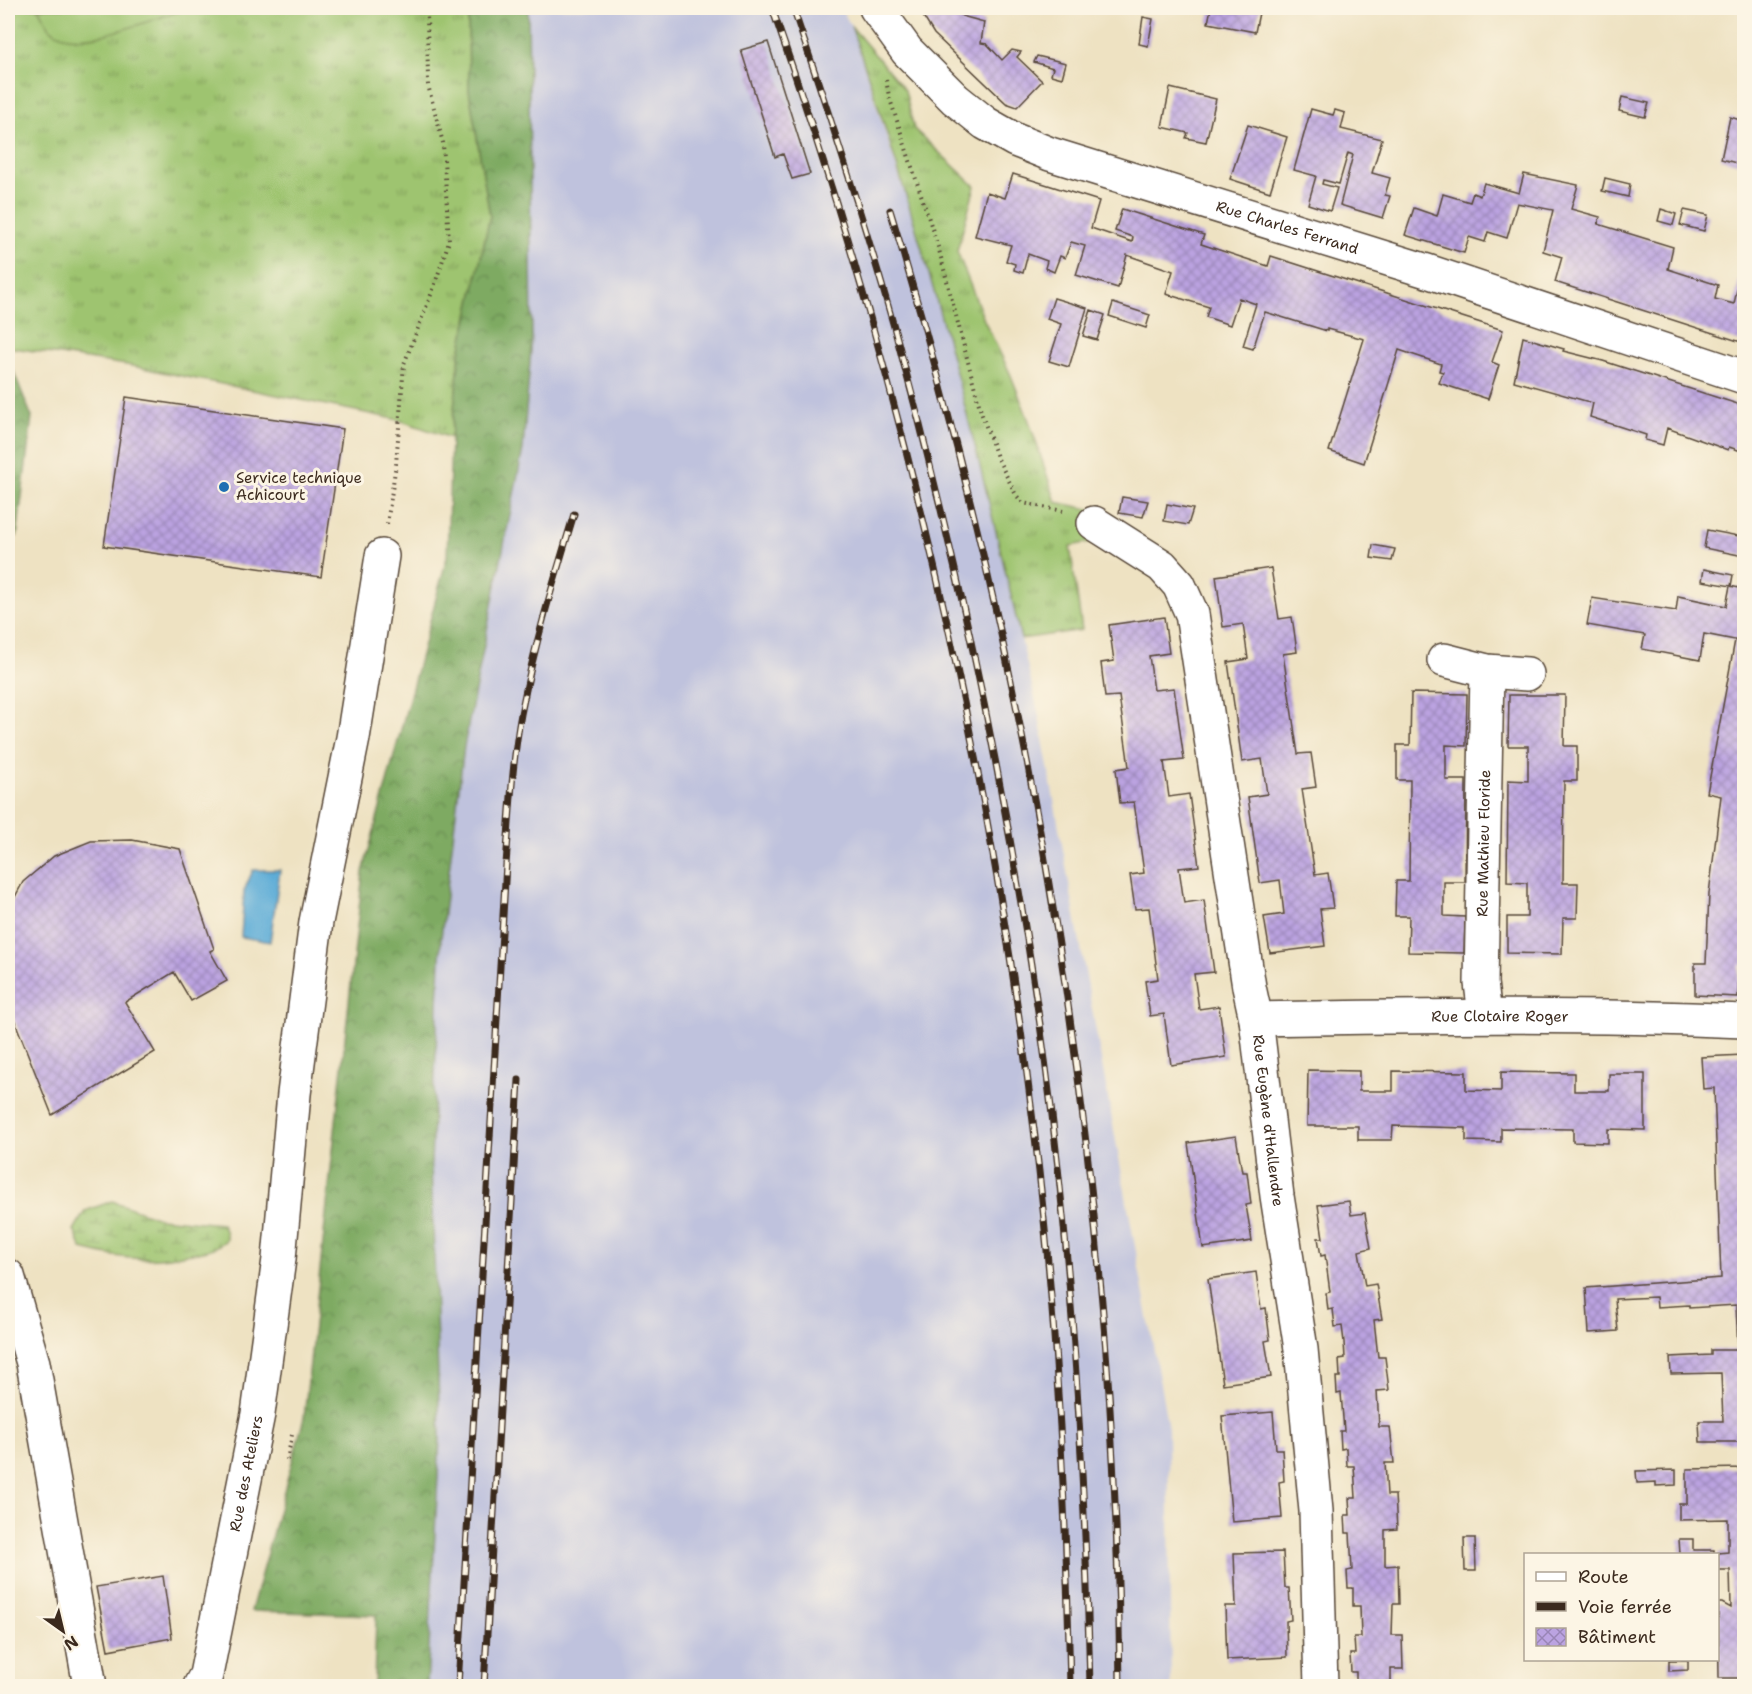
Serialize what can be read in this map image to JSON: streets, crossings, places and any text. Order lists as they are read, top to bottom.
{
  "streets": {
    "street": [
      "Rue Charles Ferrand",
      "Rue Mathieu Floride",
      "Rue Clotaire Roger",
      "Rue Eugène d'Hallendre",
      "Rue des Ateliers"
    ]
  },
  "crossings": [
    ["Rue Mathieu Floride", "Rue Clotaire Roger"],
    ["Rue Clotaire Roger", "Rue Eugène d'Hallendre"]
  ],
  "places": ["Service technique Achicourt"],
  "legend": ["Route", "Voie ferrée", "Bâtiment"],
  "north": "bottom right"
}
